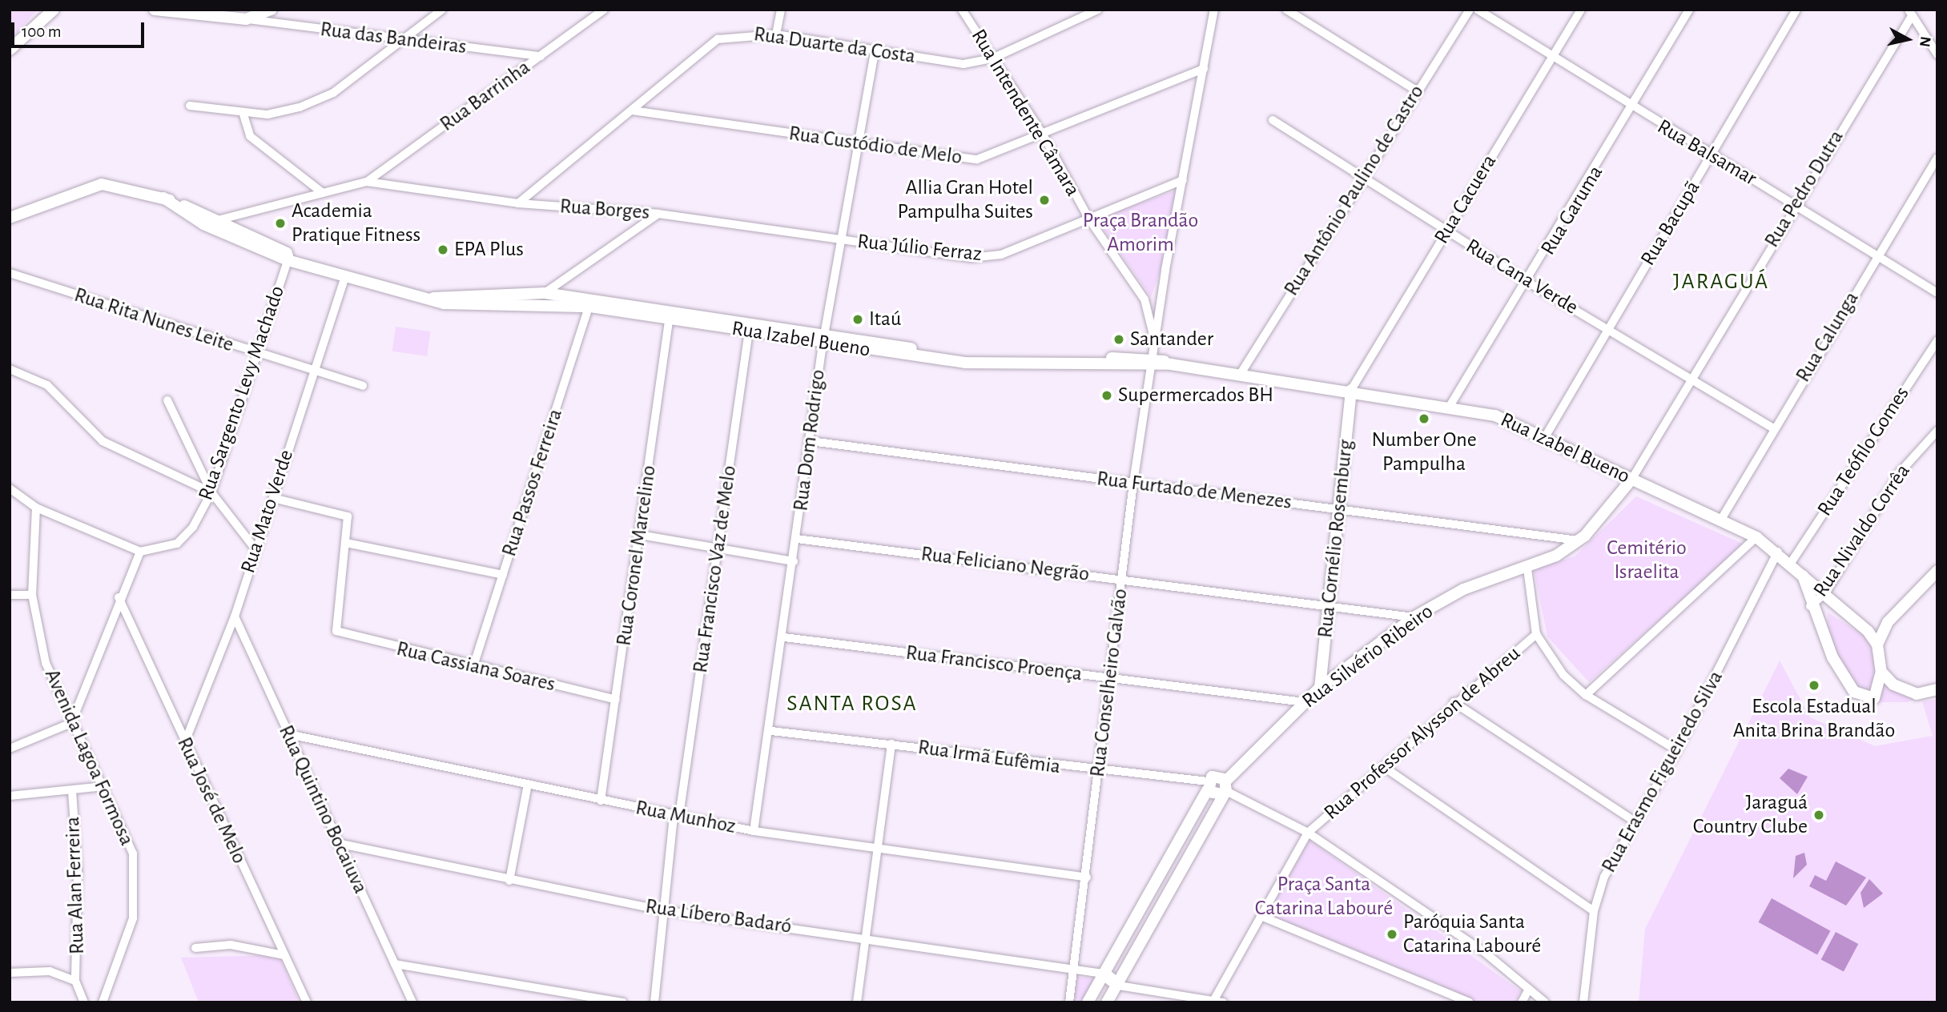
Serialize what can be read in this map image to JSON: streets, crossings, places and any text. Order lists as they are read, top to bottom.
{
  "streets": {
    "street": [
      "Rua das Bandeiras",
      "Rua Duarte da Costa",
      "Rua Barrinha",
      "Rua Intendente Câmara",
      "Rua Custódio de Melo",
      "Rua Balsamar",
      "Rua Pedro Dutra",
      "Rua Antônio Paulino de Castro",
      "Rua Cacuera",
      "Rua Borges",
      "Rua Garuma",
      "Rua Bacupã",
      "Rua Júlio Ferraz",
      "Rua Cana Verde",
      "Rua Rita Nunes Leite",
      "Rua Calunga",
      "Rua Izabel Bueno",
      "Rua Sargento Levy Machado",
      "Rua Dom Rodrigo",
      "Rua Teófilo Gomes",
      "Rua Passos Ferreira",
      "Rua Furtado de Menezes",
      "Rua Mato Verde",
      "Rua Nivaldo Corrêa",
      "Rua Cornélio Rosemburg",
      "Rua Coronel Marcelino",
      "Rua Feliciano Negrão",
      "Rua Francisco Vaz de Melo",
      "Rua Silvério Ribeiro",
      "Rua Francisco Proença",
      "Rua Cassiana Soares",
      "Rua Conselheiro Galvão",
      "Rua Professor Alysson de Abreu",
      "Avenida Lagoa Formosa",
      "Rua Irmã Eufêmia",
      "Rua Erasmo Figueiredo Silva",
      "Rua José de Melo",
      "Rua Quintino Bocaiuva",
      "Rua Munhoz",
      "Rua Alan Ferreira",
      "Rua Líbero Badaró"
    ]
  },
  "crossings": [
    ["Rua das Bandeiras", "Rua Barrinha"],
    ["Rua Duarte da Costa", "Rua Intendente Câmara"],
    ["Rua Duarte da Costa", "Rua Custódio de Melo"],
    ["Rua Duarte da Costa", "Rua Borges"],
    ["Rua Duarte da Costa", "Rua Dom Rodrigo"],
    ["Rua Barrinha", "Rua Borges"],
    ["Rua Intendente Câmara", "Rua Custódio de Melo"],
    ["Rua Intendente Câmara", "Rua Júlio Ferraz"],
    ["Rua Intendente Câmara", "Rua Conselheiro Galvão"],
    ["Rua Custódio de Melo", "Rua Dom Rodrigo"],
    ["Rua Custódio de Melo", "Rua Conselheiro Galvão"],
    ["Rua Balsamar", "Rua Pedro Dutra"],
    ["Rua Balsamar", "Rua Cacuera"],
    ["Rua Balsamar", "Rua Garuma"],
    ["Rua Balsamar", "Rua Bacupã"],
    ["Rua Balsamar", "Rua Calunga"],
    ["Rua Pedro Dutra", "Rua Cana Verde"],
    ["Rua Pedro Dutra", "Rua Izabel Bueno"],
    ["Rua Pedro Dutra", "Rua Silvério Ribeiro"],
    ["Rua Antônio Paulino de Castro", "Rua Cana Verde"],
    ["Rua Antônio Paulino de Castro", "Rua Izabel Bueno"],
    ["Rua Cacuera", "Rua Cana Verde"],
    ["Rua Cacuera", "Rua Izabel Bueno"],
    ["Rua Cacuera", "Rua Cornélio Rosemburg"],
    ["Rua Borges", "Rua Júlio Ferraz"],
    ["Rua Borges", "Rua Dom Rodrigo"],
    ["Rua Garuma", "Rua Cana Verde"],
    ["Rua Garuma", "Rua Izabel Bueno"],
    ["Rua Bacupã", "Rua Cana Verde"],
    ["Rua Bacupã", "Rua Izabel Bueno"],
    ["Rua Júlio Ferraz", "Rua Dom Rodrigo"],
    ["Rua Júlio Ferraz", "Rua Conselheiro Galvão"],
    ["Rua Cana Verde", "Rua Calunga"],
    ["Rua Rita Nunes Leite", "Rua Sargento Levy Machado"],
    ["Rua Rita Nunes Leite", "Rua Mato Verde"],
    ["Rua Calunga", "Rua Izabel Bueno"],
    ["Rua Izabel Bueno", "Rua Sargento Levy Machado"],
    ["Rua Izabel Bueno", "Rua Dom Rodrigo"],
    ["Rua Izabel Bueno", "Rua Teófilo Gomes"],
    ["Rua Izabel Bueno", "Rua Passos Ferreira"],
    ["Rua Izabel Bueno", "Rua Mato Verde"],
    ["Rua Izabel Bueno", "Rua Nivaldo Corrêa"],
    ["Rua Izabel Bueno", "Rua Cornélio Rosemburg"],
    ["Rua Izabel Bueno", "Rua Coronel Marcelino"],
    ["Rua Izabel Bueno", "Rua Francisco Vaz de Melo"],
    ["Rua Izabel Bueno", "Rua Silvério Ribeiro"],
    ["Rua Izabel Bueno", "Rua Conselheiro Galvão"],
    ["Rua Izabel Bueno", "Rua Erasmo Figueiredo Silva"],
    ["Rua Dom Rodrigo", "Rua Furtado de Menezes"],
    ["Rua Dom Rodrigo", "Rua Feliciano Negrão"],
    ["Rua Dom Rodrigo", "Rua Francisco Proença"],
    ["Rua Dom Rodrigo", "Rua Irmã Eufêmia"],
    ["Rua Dom Rodrigo", "Rua Munhoz"],
    ["Rua Passos Ferreira", "Rua Cassiana Soares"],
    ["Rua Furtado de Menezes", "Rua Cornélio Rosemburg"],
    ["Rua Furtado de Menezes", "Rua Silvério Ribeiro"],
    ["Rua Furtado de Menezes", "Rua Conselheiro Galvão"],
    ["Rua Mato Verde", "Rua José de Melo"],
    ["Rua Mato Verde", "Rua Quintino Bocaiuva"],
    ["Rua Cornélio Rosemburg", "Rua Feliciano Negrão"],
    ["Rua Cornélio Rosemburg", "Rua Silvério Ribeiro"],
    ["Rua Coronel Marcelino", "Rua Cassiana Soares"],
    ["Rua Coronel Marcelino", "Rua Munhoz"],
    ["Rua Feliciano Negrão", "Rua Silvério Ribeiro"],
    ["Rua Feliciano Negrão", "Rua Conselheiro Galvão"],
    ["Rua Francisco Vaz de Melo", "Rua Munhoz"],
    ["Rua Francisco Vaz de Melo", "Rua Líbero Badaró"],
    ["Rua Silvério Ribeiro", "Rua Francisco Proença"],
    ["Rua Silvério Ribeiro", "Rua Líbero Badaró"],
    ["Rua Francisco Proença", "Rua Conselheiro Galvão"],
    ["Rua Conselheiro Galvão", "Rua Irmã Eufêmia"],
    ["Rua Conselheiro Galvão", "Rua Munhoz"],
    ["Rua Conselheiro Galvão", "Rua Líbero Badaró"],
    ["Rua Professor Alysson de Abreu", "Rua Líbero Badaró"],
    ["Rua Quintino Bocaiuva", "Rua Munhoz"],
    ["Rua Quintino Bocaiuva", "Rua Líbero Badaró"]
  ],
  "districts": ["JARAGUÁ", "SANTA ROSA"],
  "parks": ["Praça Brandão Amorim", "Cemitério Israelita", "Praça Santa Catarina Labouré"],
  "places": [
    "Allia Gran Hotel Pampulha Suites",
    "Academia Pratique Fitness",
    "EPA Plus",
    "Itaú",
    "Santander",
    "Supermercados BH",
    "Number One Pampulha",
    "Escola Estadual Anita Brina Brandão",
    "Jaraguá Country Clube",
    "Paróquia Santa Catarina Labouré"
  ],
  "scale_bar": "100 m",
  "north": "right"
}
